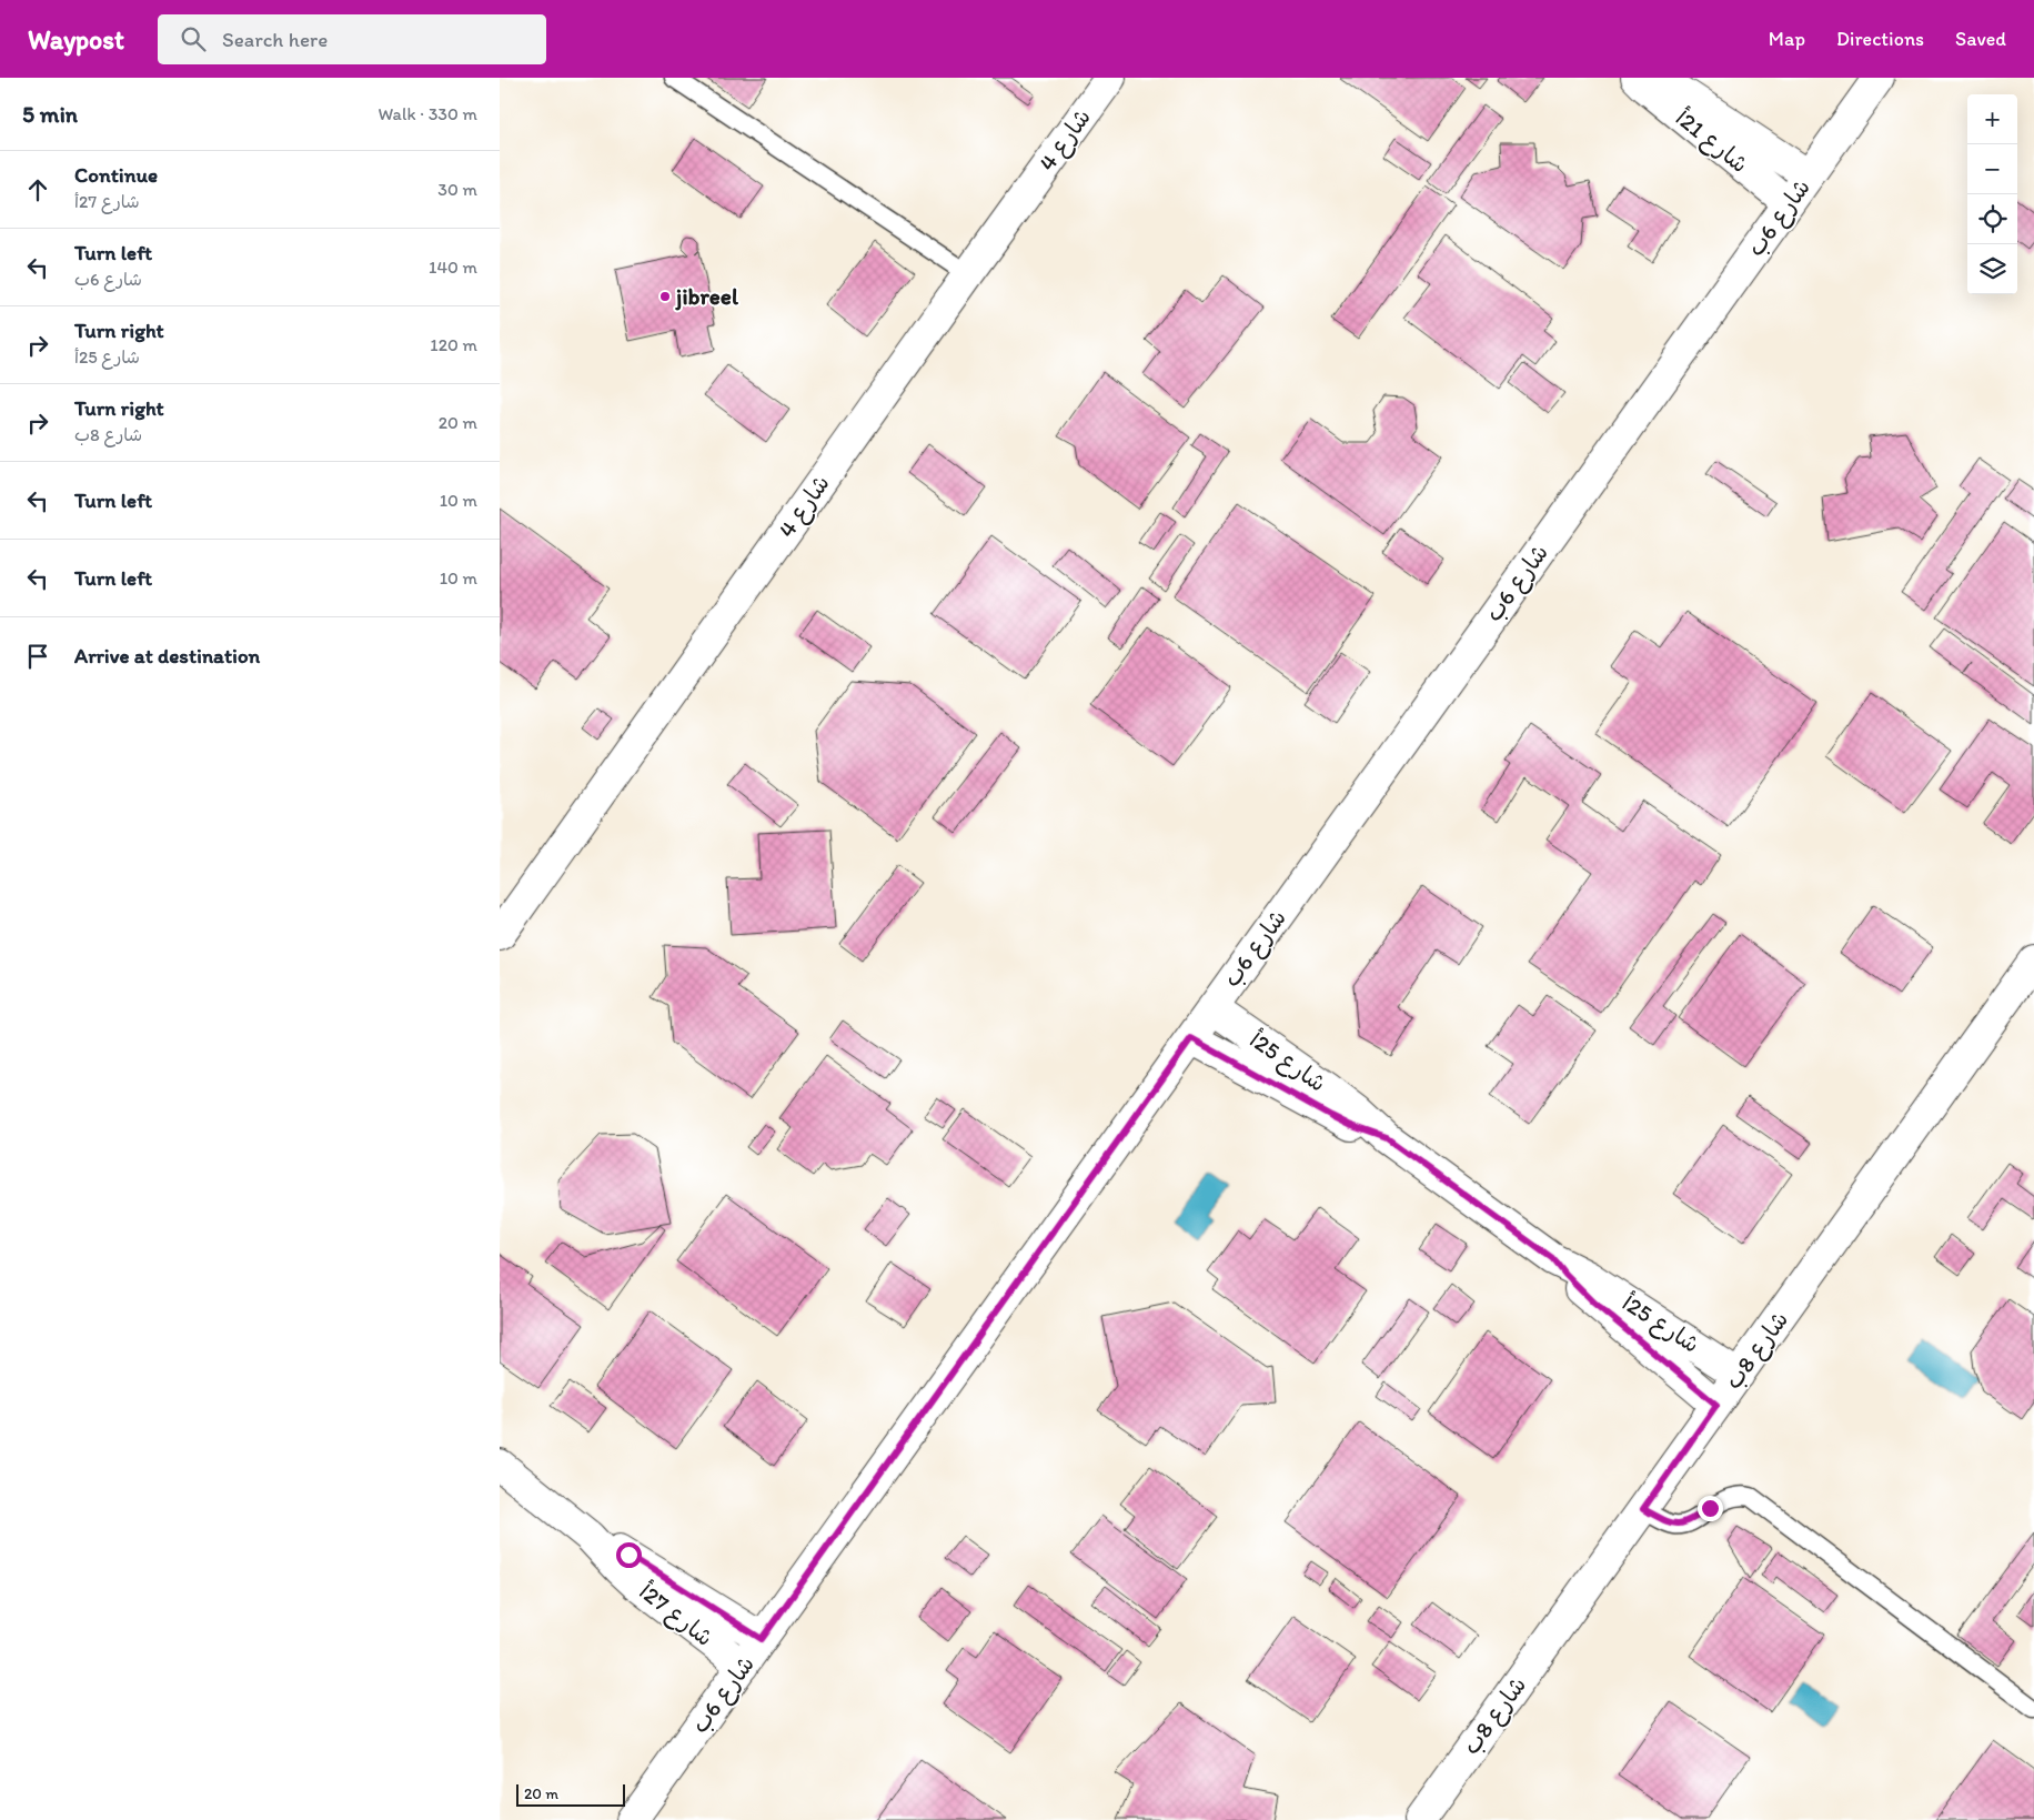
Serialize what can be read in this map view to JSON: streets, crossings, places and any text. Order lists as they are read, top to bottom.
{
  "streets": {
    "street": [
      "شارع 4",
      "شارع 21أ",
      "شارع 6ب",
      "شارع 25أ",
      "شارع 8ب",
      "شارع 27أ"
    ]
  },
  "crossings": [
    ["شارع 21أ", "شارع 6ب"],
    ["شارع 6ب", "شارع 25أ"],
    ["شارع 6ب", "شارع 27أ"],
    ["شارع 25أ", "شارع 8ب"]
  ],
  "places": ["jibreel"],
  "scale_bar": "20 m",
  "page": {
    "header": "Waypost",
    "search": "Search here",
    "nav": ["Map", "Directions", "Saved"],
    "heading": ["5 min", "Walk · 330 m"],
    "map_buttons": ["+", "−"],
    "list": [
      ["Continue", "شارع 27أ", "30 m"],
      ["Turn left", "شارع 6ب", "140 m"],
      ["Turn right", "شارع 25أ", "120 m"],
      ["Turn right", "شارع 8ب", "20 m"],
      ["Turn left", "10 m"],
      ["Turn left", "10 m"],
      "Arrive at destination"
    ],
    "scale": "20 m"
  }
}
